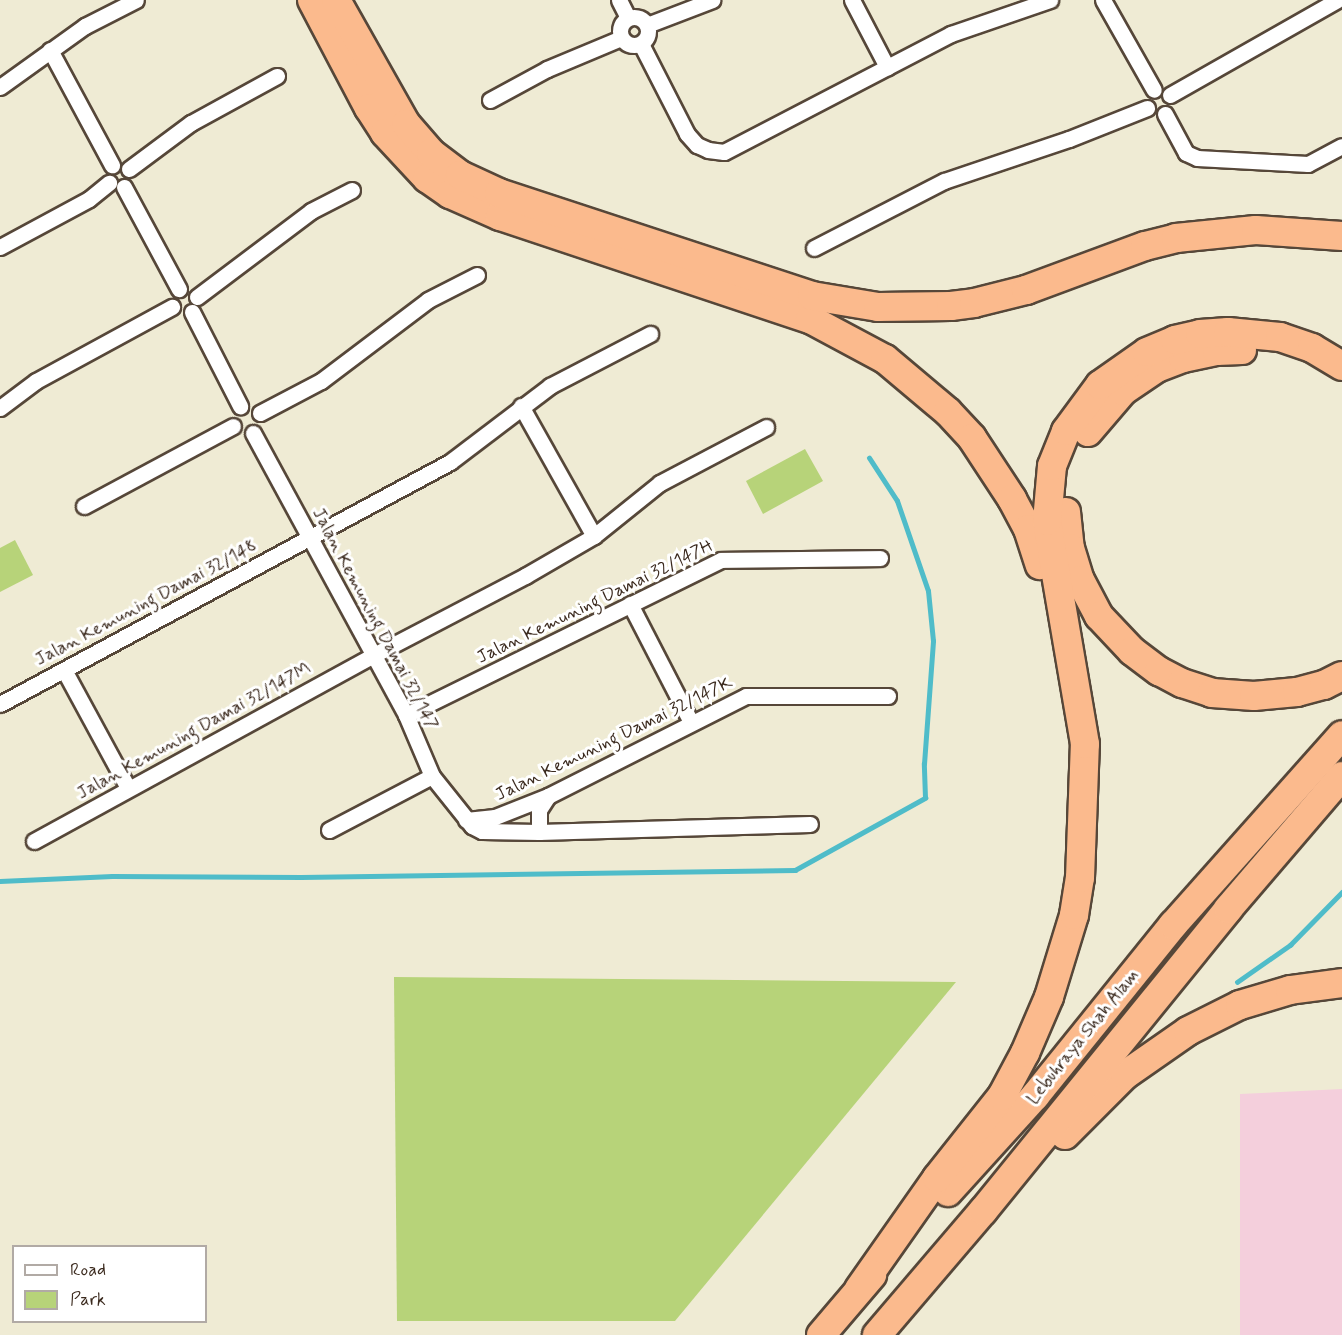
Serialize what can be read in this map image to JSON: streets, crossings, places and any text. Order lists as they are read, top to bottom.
{
  "streets": {
    "highway": ["Lebuhraya Shah Alam"],
    "street": [
      "Jalan Kemuning Damai 32/147H",
      "Jalan Kemuning Damai 32/148",
      "Jalan Kemuning Damai 32/147",
      "Jalan Kemuning Damai 32/147M",
      "Jalan Kemuning Damai 32/147K"
    ]
  },
  "crossings": [
    ["Jalan Kemuning Damai 32/147H", "Jalan Kemuning Damai 32/147"],
    ["Jalan Kemuning Damai 32/148", "Jalan Kemuning Damai 32/147"],
    ["Jalan Kemuning Damai 32/147", "Jalan Kemuning Damai 32/147M"],
    ["Jalan Kemuning Damai 32/147", "Jalan Kemuning Damai 32/147K"]
  ],
  "legend": ["Road", "Park"]
}
